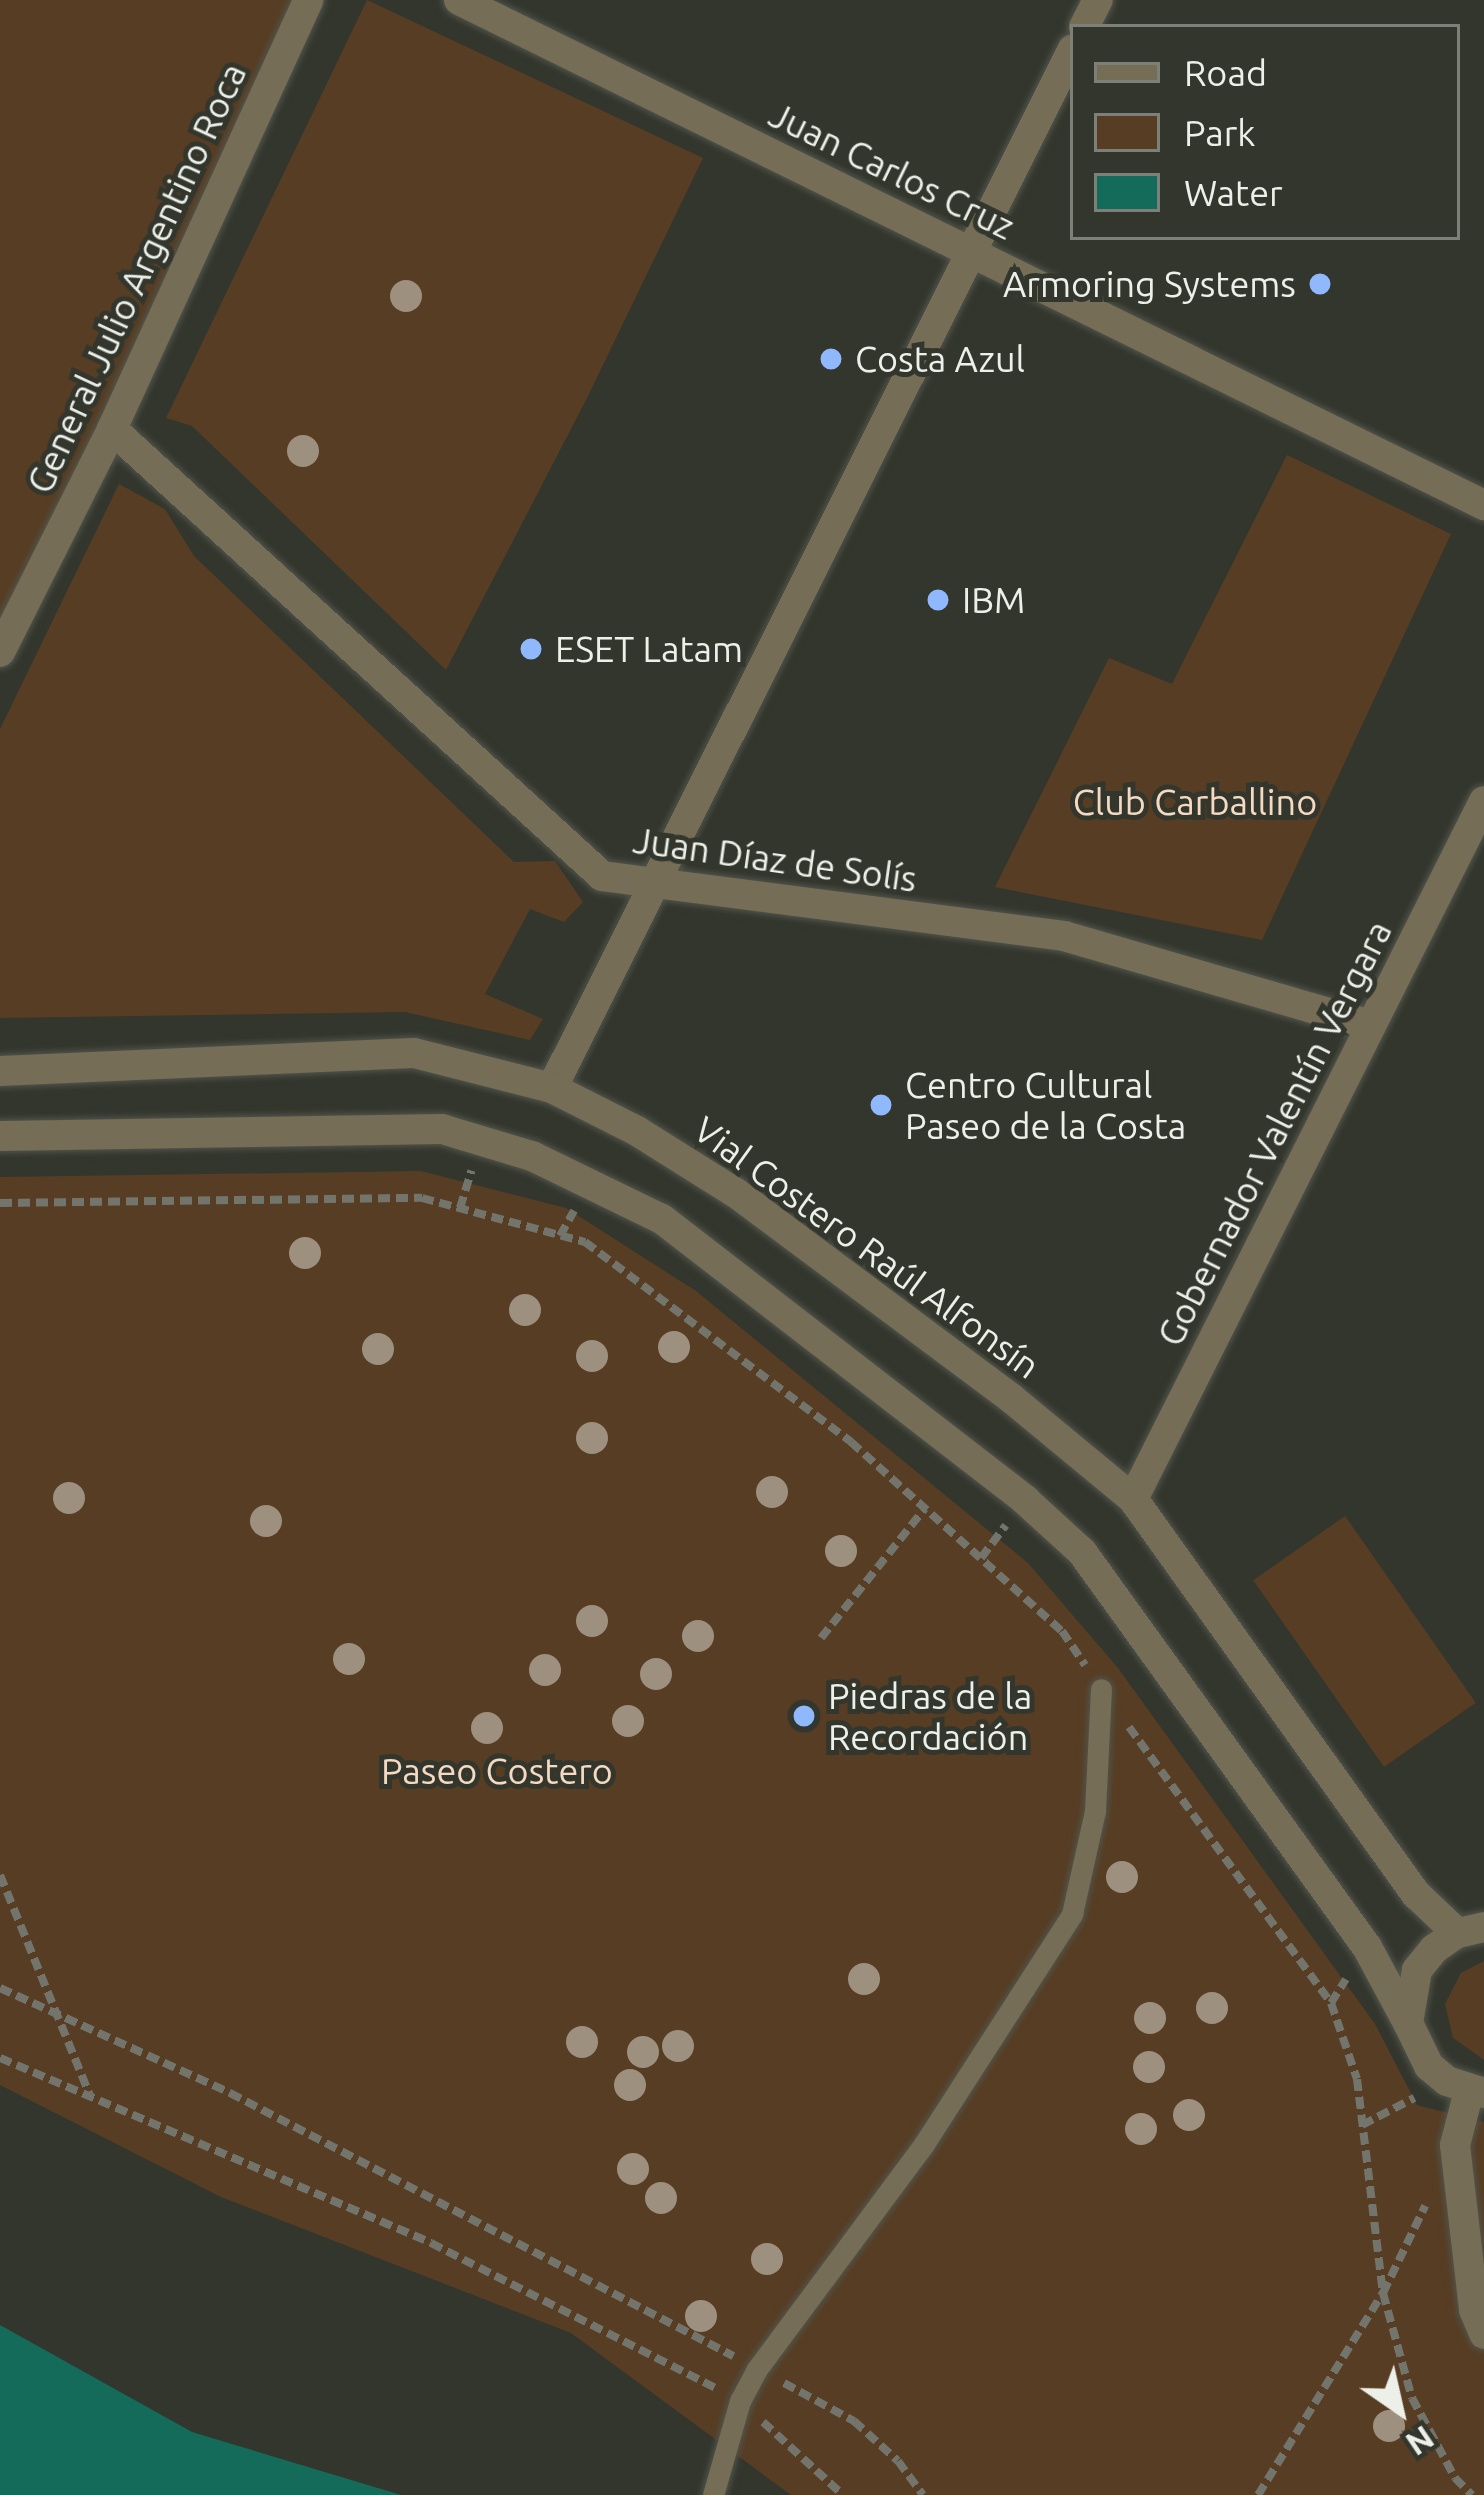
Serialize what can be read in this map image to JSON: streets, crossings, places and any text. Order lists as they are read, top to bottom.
{
  "streets": {
    "street": [
      "Juan Carlos Cruz",
      "General Julio Argentino Roca",
      "Juan Díaz de Solís",
      "Gobernador Valentín Vergara",
      "Vial Costero Raúl Alfonsín"
    ]
  },
  "crossings": [
    ["General Julio Argentino Roca", "Juan Díaz de Solís"],
    ["Juan Díaz de Solís", "Gobernador Valentín Vergara"],
    ["Gobernador Valentín Vergara", "Vial Costero Raúl Alfonsín"]
  ],
  "parks": ["Club Carballino", "Paseo Costero"],
  "places": [
    "Armoring Systems",
    "Costa Azul",
    "IBM",
    "ESET Latam",
    "Centro Cultural Paseo de la Costa",
    "Piedras de la Recordación"
  ],
  "legend": ["Road", "Park", "Water"],
  "north": "bottom right"
}
